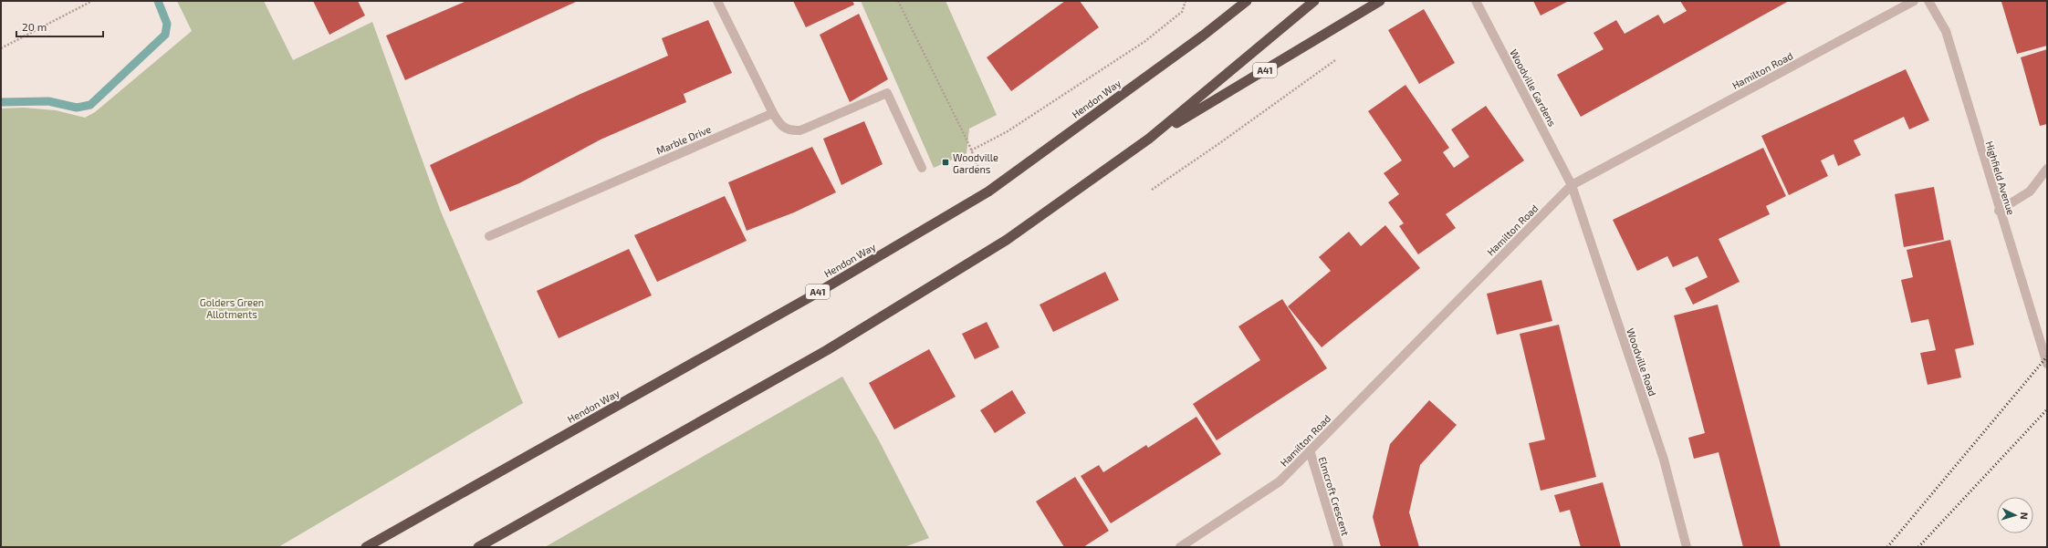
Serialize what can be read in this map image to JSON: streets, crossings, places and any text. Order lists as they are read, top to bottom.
{
  "streets": {
    "highway": ["A41", "Hendon Way"],
    "street": [
      "Hamilton Road",
      "Woodville Gardens",
      "Marble Drive",
      "Highfield Avenue",
      "Woodville Road",
      "Elmcroft Crescent"
    ]
  },
  "crossings": [
    ["Hamilton Road", "Woodville Gardens"],
    ["Hamilton Road", "Woodville Road"],
    ["Hamilton Road", "Elmcroft Crescent"],
    ["Woodville Gardens", "Woodville Road"]
  ],
  "parks": ["Golders Green Allotments"],
  "places": {
    "transit": ["Woodville Gardens"]
  },
  "scale_bar": "20 m",
  "north": "right"
}
